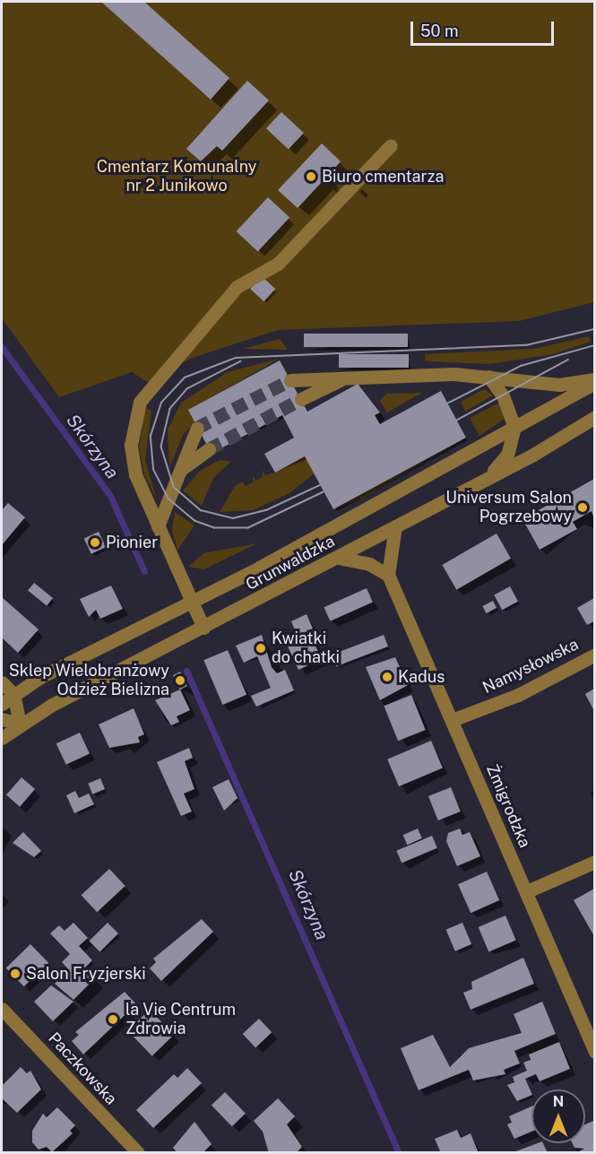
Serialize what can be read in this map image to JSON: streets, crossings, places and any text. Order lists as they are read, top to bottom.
{
  "streets": {
    "street": [
      "Grunwaldzka",
      "Namysłowska",
      "Żmigrodzka",
      "Paczkowska"
    ]
  },
  "crossings": [
    ["Namysłowska", "Żmigrodzka"]
  ],
  "water": ["Skórzyna"],
  "parks": ["Cmentarz Komunalny nr 2 Junikowo"],
  "places": [
    "Biuro cmentarza",
    "Universum Salon Pogrzebowy",
    "Pionier",
    "Kwiatki do chatki",
    "Kadus",
    "Sklep Wielobranżowy Odzież Bielizna",
    "Salon Fryzjerski",
    "la Vie Centrum Zdrowia"
  ],
  "scale_bar": "50 m",
  "north": "top"
}
